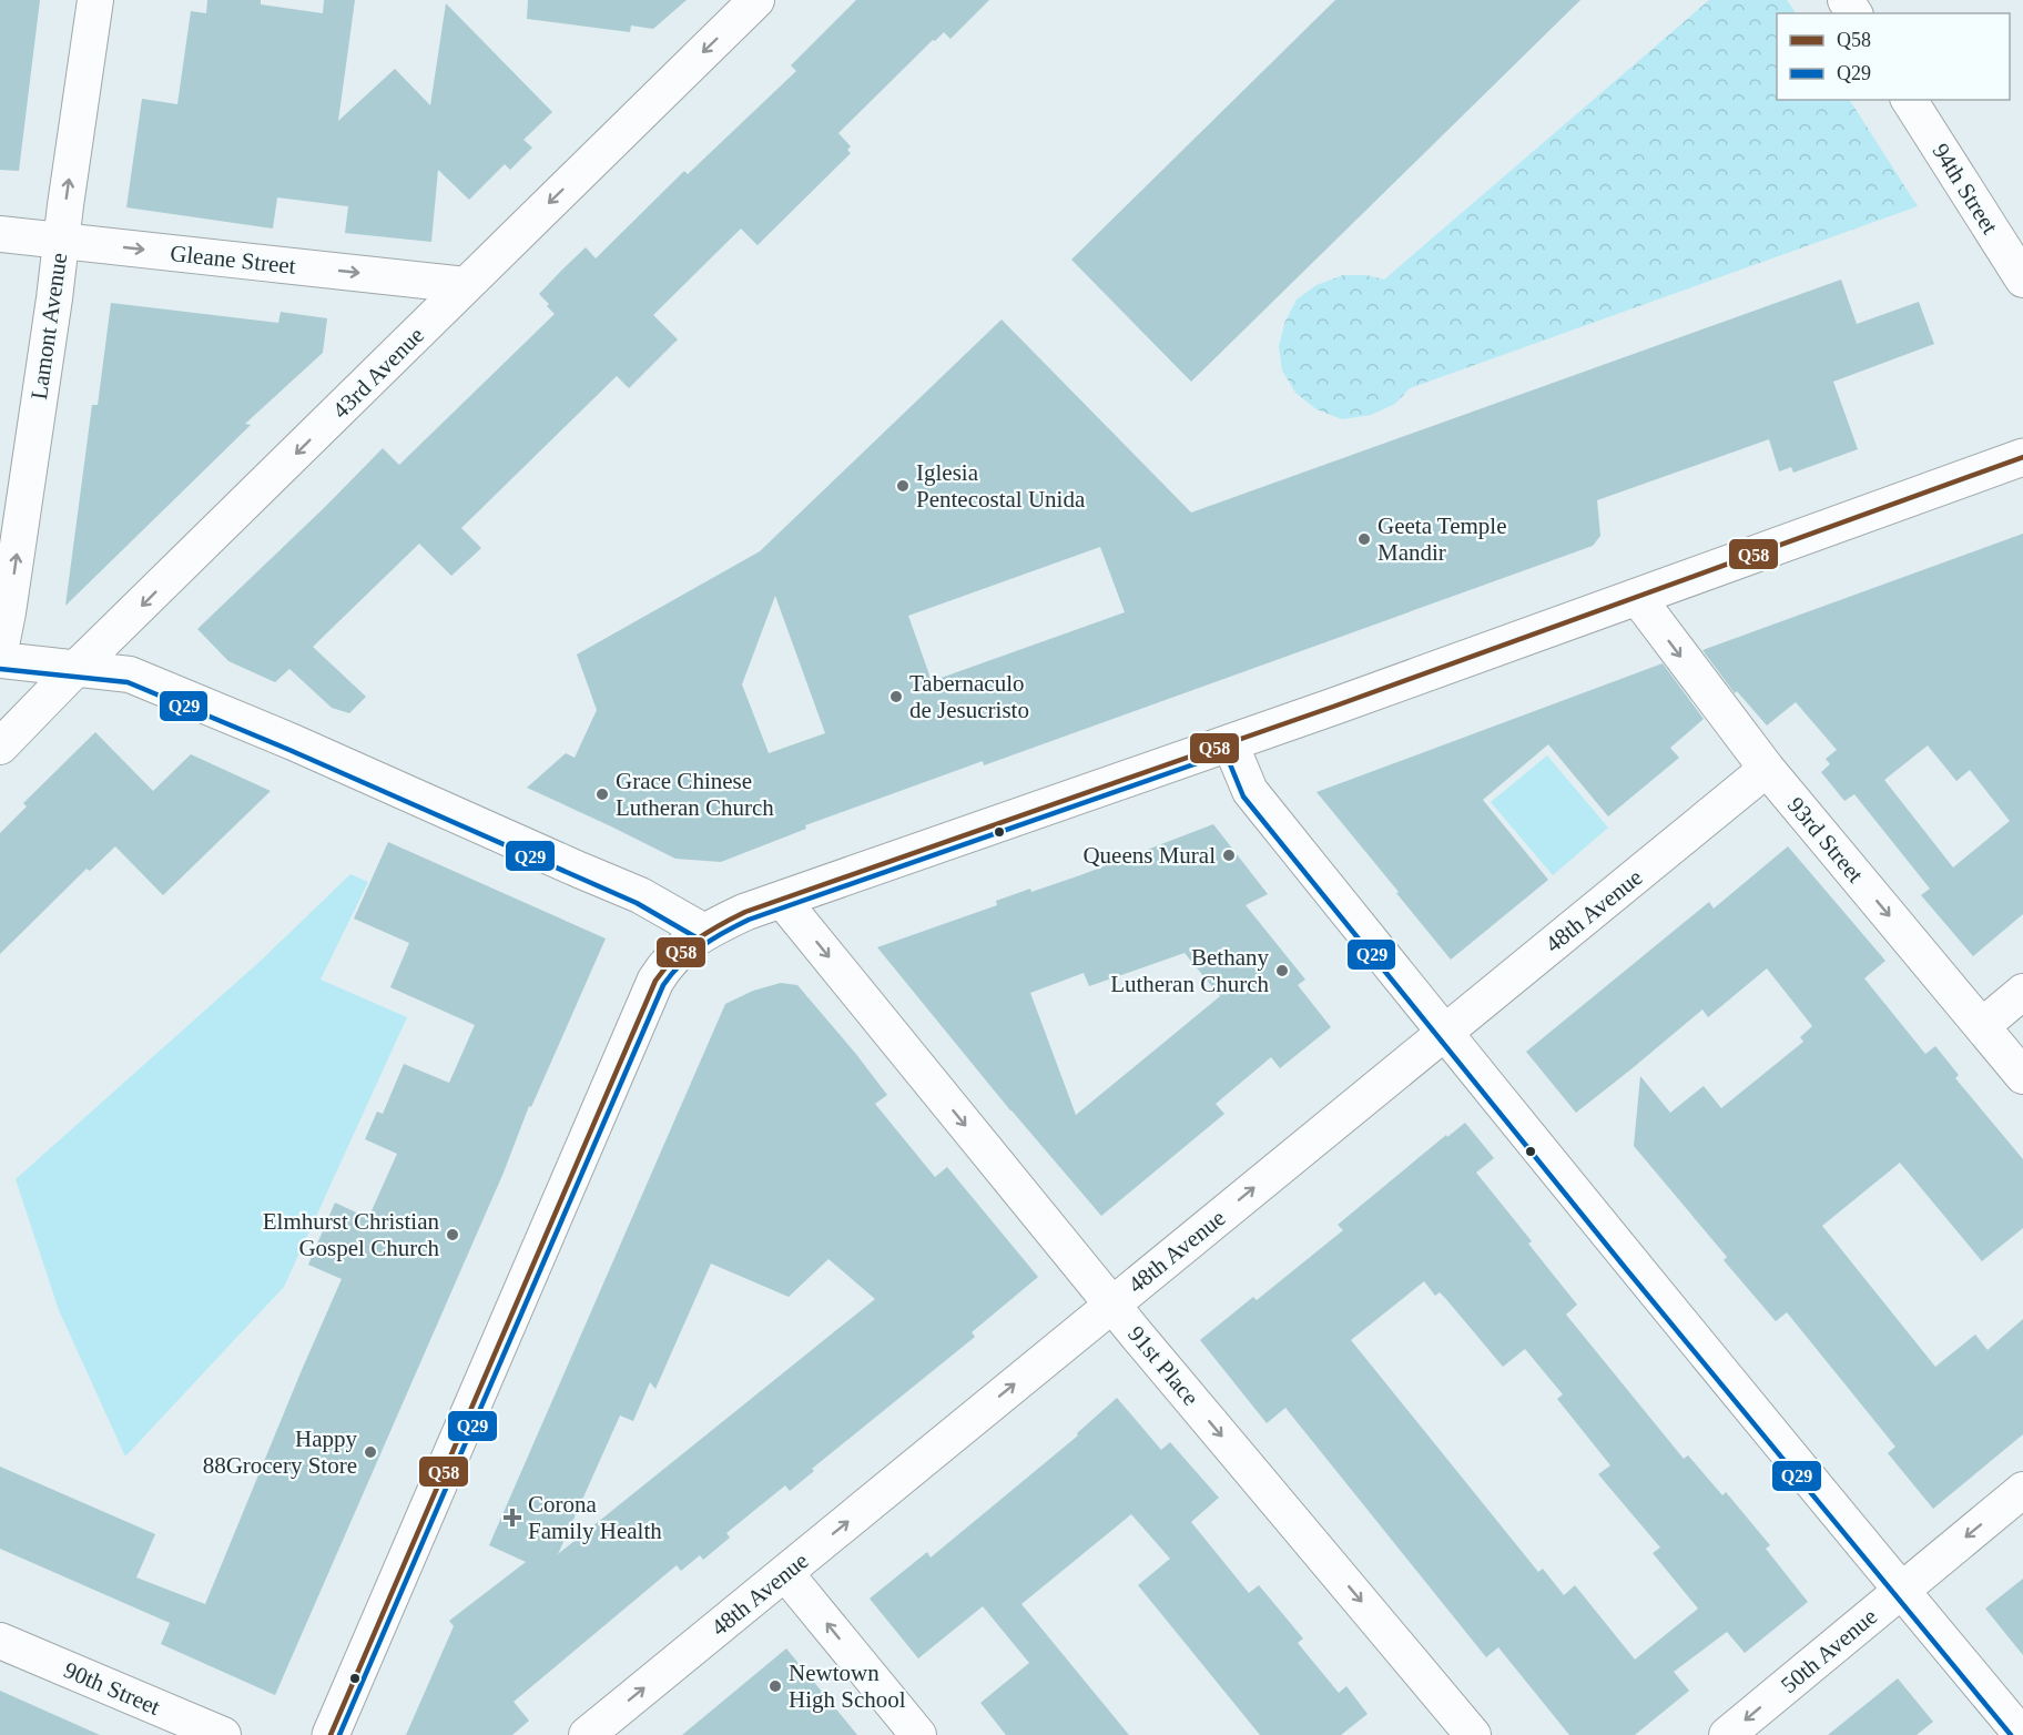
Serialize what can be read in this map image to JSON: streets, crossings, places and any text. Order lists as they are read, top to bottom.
{
  "streets": {
    "street": [
      "94th Street",
      "Gleane Street",
      "Lamont Avenue",
      "43rd Avenue",
      "93rd Street",
      "48th Avenue",
      "91st Place",
      "50th Avenue",
      "90th Street"
    ]
  },
  "crossings": [
    ["Gleane Street", "Lamont Avenue"],
    ["Gleane Street", "43rd Avenue"],
    ["93rd Street", "48th Avenue"],
    ["48th Avenue", "91st Place"]
  ],
  "one_way": [
    "Gleane Street",
    "Lamont Avenue",
    "43rd Avenue",
    "93rd Street",
    "48th Avenue",
    "91st Place",
    "50th Avenue"
  ],
  "places": {
    "other": [
      "Iglesia Pentecostal Unida",
      "Geeta Temple Mandir",
      "Tabernaculo de Jesucristo",
      "Grace Chinese Lutheran Church",
      "Queens Mural",
      "Bethany Lutheran Church",
      "Elmhurst Christian Gospel Church",
      "Happy 88Grocery Store",
      "Newtown High School"
    ],
    "health": ["Corona Family Health"]
  },
  "lines": ["transit line Q58", "transit line Q29"],
  "legend": ["Q58", "Q29"]
}
